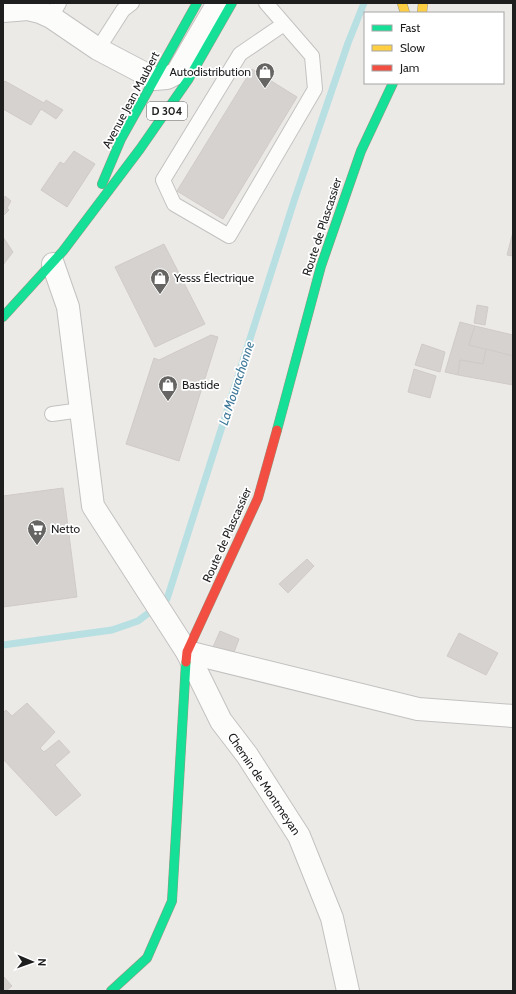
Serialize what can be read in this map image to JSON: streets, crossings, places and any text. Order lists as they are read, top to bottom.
{
  "streets": {
    "street": [
      "Avenue Jean Maubert",
      "D 304",
      "Route de Plascassier",
      "Chemin de Montmeyan"
    ]
  },
  "crossings": [
    ["Avenue Jean Maubert", "Chemin de Montmeyan"],
    ["Route de Plascassier", "Chemin de Montmeyan"]
  ],
  "water": ["La Mourachonne"],
  "places": {
    "shop": ["Autodistribution", "Yesss Électrique", "Bastide"],
    "supermarket": ["Netto"]
  },
  "legend": ["Fast", "Slow", "Jam"],
  "north": "right"
}
